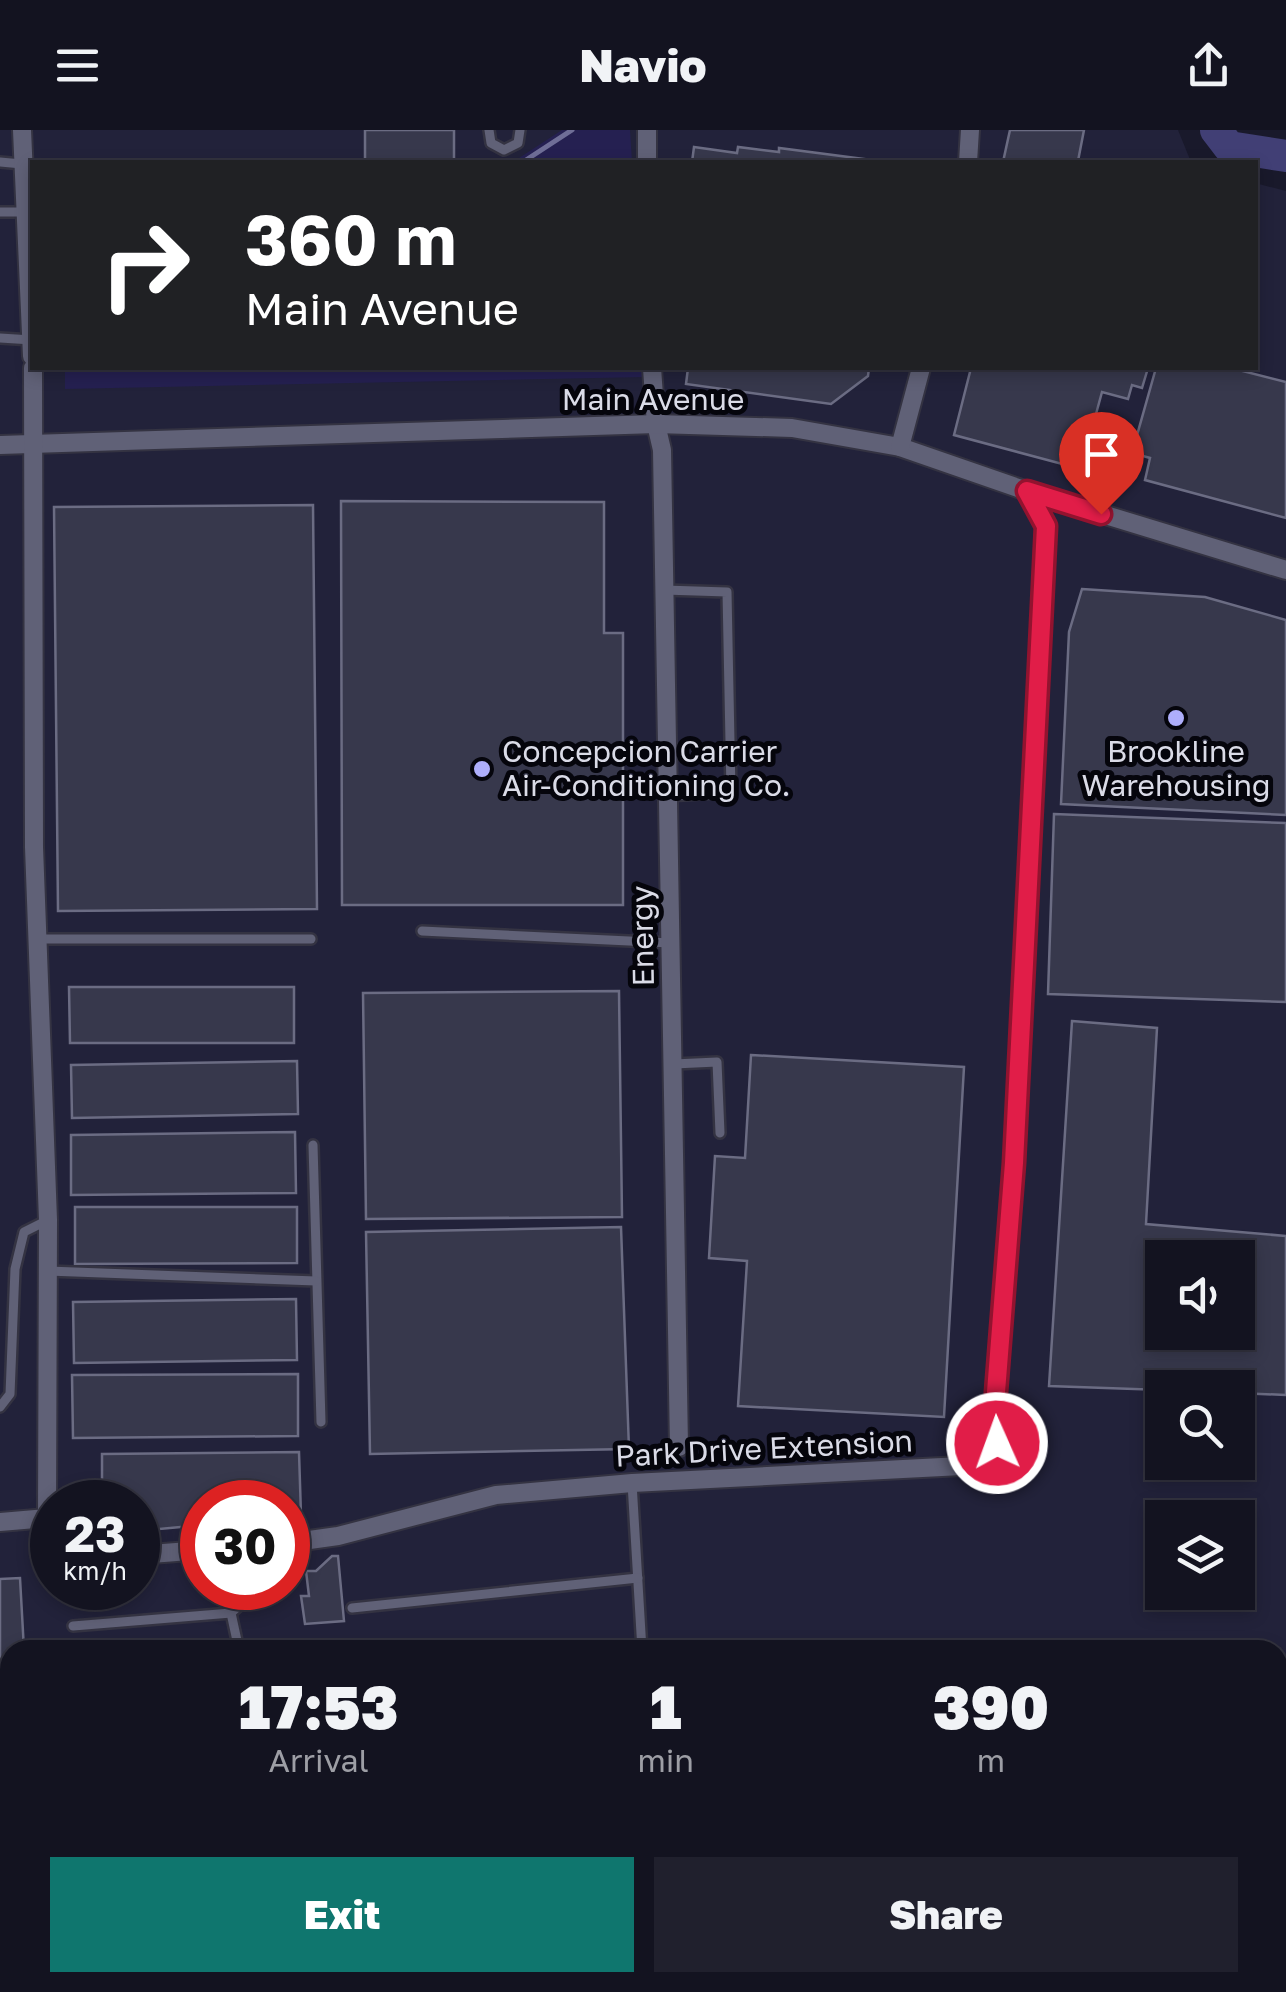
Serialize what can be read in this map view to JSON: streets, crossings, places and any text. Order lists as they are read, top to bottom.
{
  "streets": {
    "street": ["Main Avenue", "Energy", "Park Drive Extension"]
  },
  "crossings": [
    ["Main Avenue", "Energy"],
    ["Main Avenue", "Park Drive Extension"]
  ],
  "places": ["Brookline Warehousing", "Concepcion Carrier Air-Conditioning Co."],
  "page": {
    "header": "Navio",
    "turn": ["360 m", "Main Avenue"],
    "speed": "23 km/h",
    "limit": "30",
    "eta": [
      "17:53",
      "Arrival",
      "1",
      "min",
      "390",
      "m"
    ],
    "buttons": ["Exit", "Share"]
  }
}
